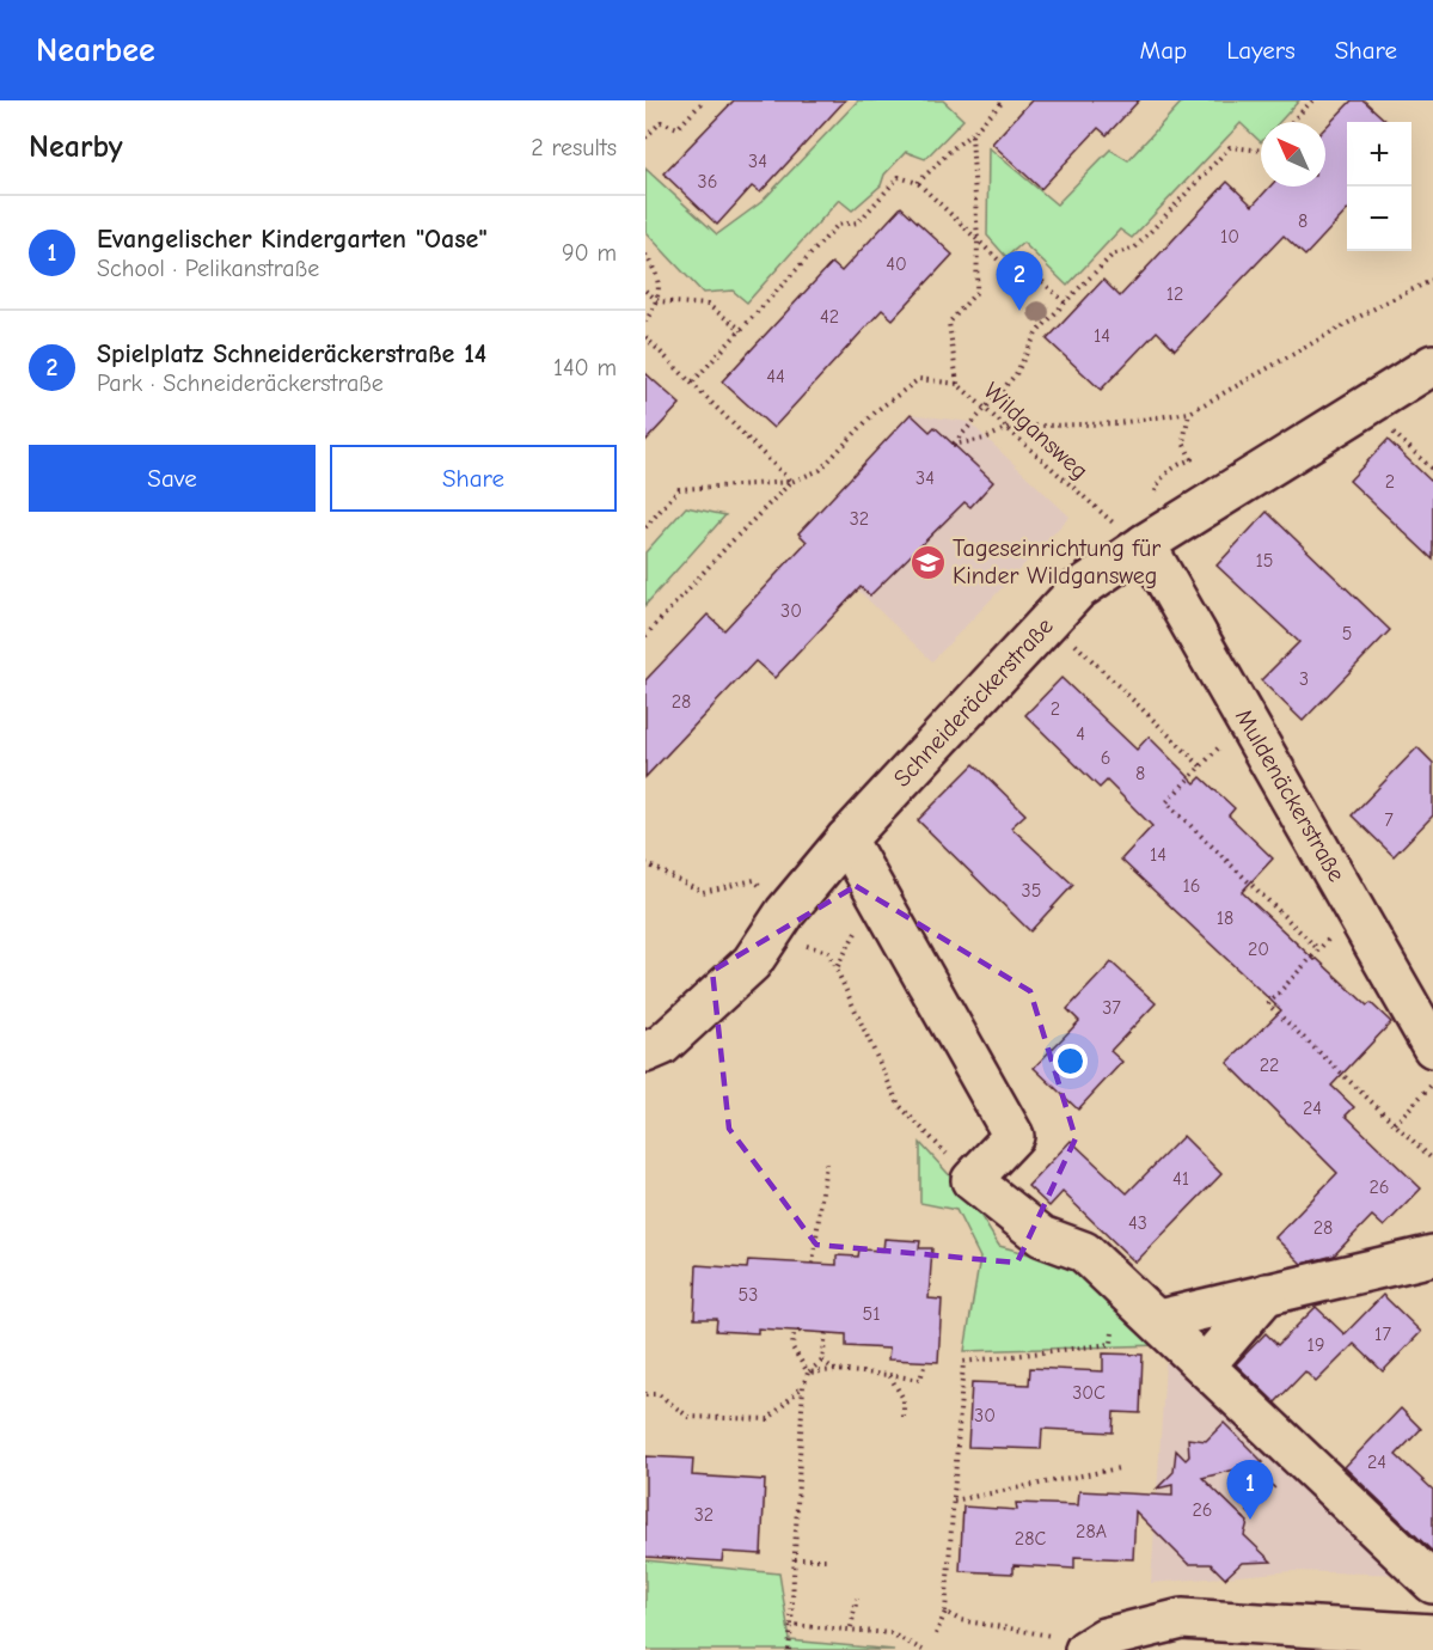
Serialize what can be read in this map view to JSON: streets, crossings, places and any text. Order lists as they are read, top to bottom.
{
  "streets": {
    "street": ["Schneideräckerstraße", "Muldenäckerstraße"],
    "path": ["Wildgansweg"]
  },
  "crossings": [
    ["Wildgansweg", "Schneideräckerstraße"],
    ["Wildgansweg", "Muldenäckerstraße"],
    ["Schneideräckerstraße", "Muldenäckerstraße"]
  ],
  "places": {
    "school or university": ["Tageseinrichtung für Kinder Wildgansweg"]
  },
  "house_numbers": [
    "34",
    "36",
    "8",
    "10",
    "40",
    "12",
    "42",
    "14",
    "44",
    "34",
    "2",
    "32",
    "15",
    "30",
    "5",
    "3",
    "28",
    "2",
    "4",
    "6",
    "8",
    "7",
    "14",
    "16",
    "35",
    "18",
    "20",
    "37",
    "22",
    "24",
    "41",
    "26",
    "43",
    "28",
    "53",
    "51",
    "17",
    "19",
    "30C",
    "30",
    "24",
    "26",
    "32",
    "28A",
    "28C"
  ],
  "north": "top left",
  "page": {
    "header": "Nearbee",
    "nav": ["Map", "Layers", "Share"],
    "heading": ["Nearby", "2 results"],
    "map_buttons": ["+", "−"],
    "list": [
      {
        "mark": "1",
        "name": "Evangelischer Kindergarten \"Oase\"",
        "note": "School · Pelikanstraße",
        "value": "90 m"
      },
      {
        "mark": "2",
        "name": "Spielplatz Schneideräckerstraße 14",
        "note": "Park · Schneideräckerstraße",
        "value": "140 m"
      }
    ],
    "pins": ["2", "1"],
    "buttons": ["Save", "Share"]
  }
}
